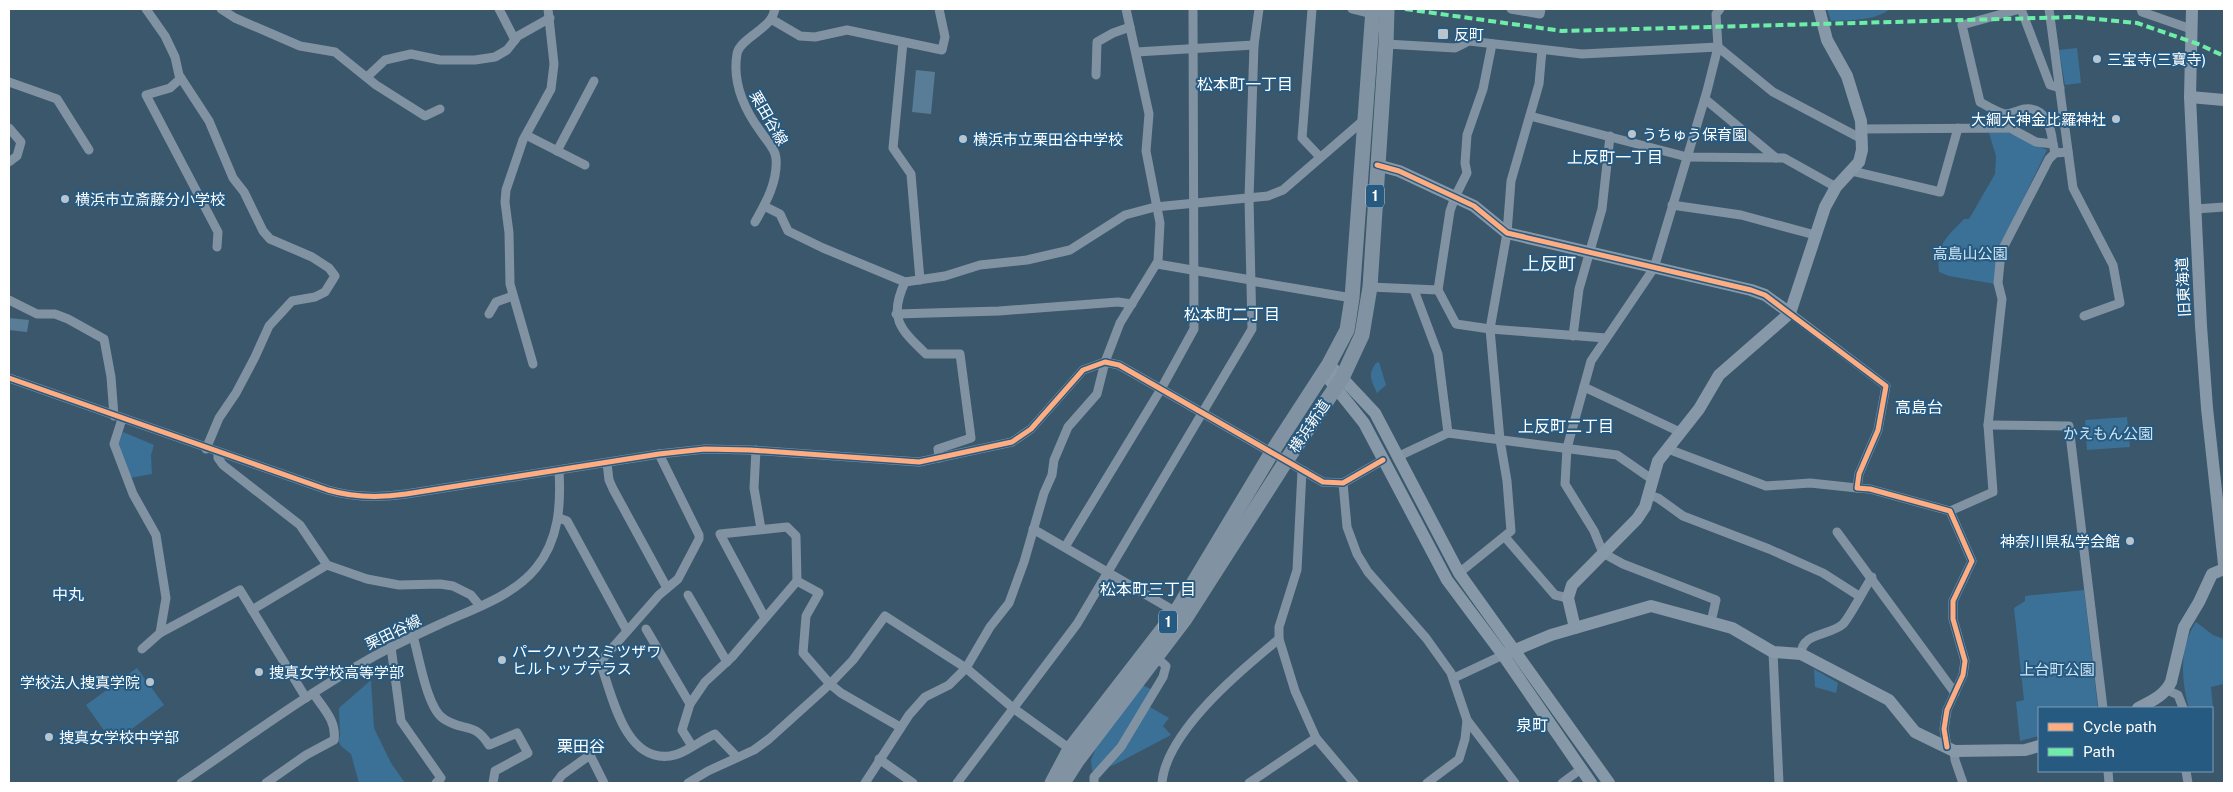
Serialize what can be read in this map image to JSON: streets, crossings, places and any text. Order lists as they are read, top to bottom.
{
  "streets": {
    "highway": ["1", "横浜新道"],
    "street": ["栗田谷線", "旧東海道"]
  },
  "districts": [
    "松本町一丁目",
    "上反町一丁目",
    "上反町",
    "松本町二丁目",
    "高島台",
    "上反町二丁目",
    "松本町三丁目",
    "中丸",
    "泉町",
    "栗田谷"
  ],
  "parks": ["高島山公園", "かえもん公園", "上台町公園"],
  "places": {
    "transit": ["反町"],
    "other": [
      "三宝寺(三寶寺)",
      "大綱大神金比羅神社",
      "うちゅう保育園",
      "横浜市立栗田谷中学校",
      "横浜市立斎藤分小学校",
      "神奈川県私学会館",
      "パークハウスミツザワ ヒルトップテラス",
      "捜真女学校高等学部",
      "学校法人捜真学院",
      "捜真女学校中学部"
    ]
  },
  "legend": ["Cycle path", "Path"]
}
